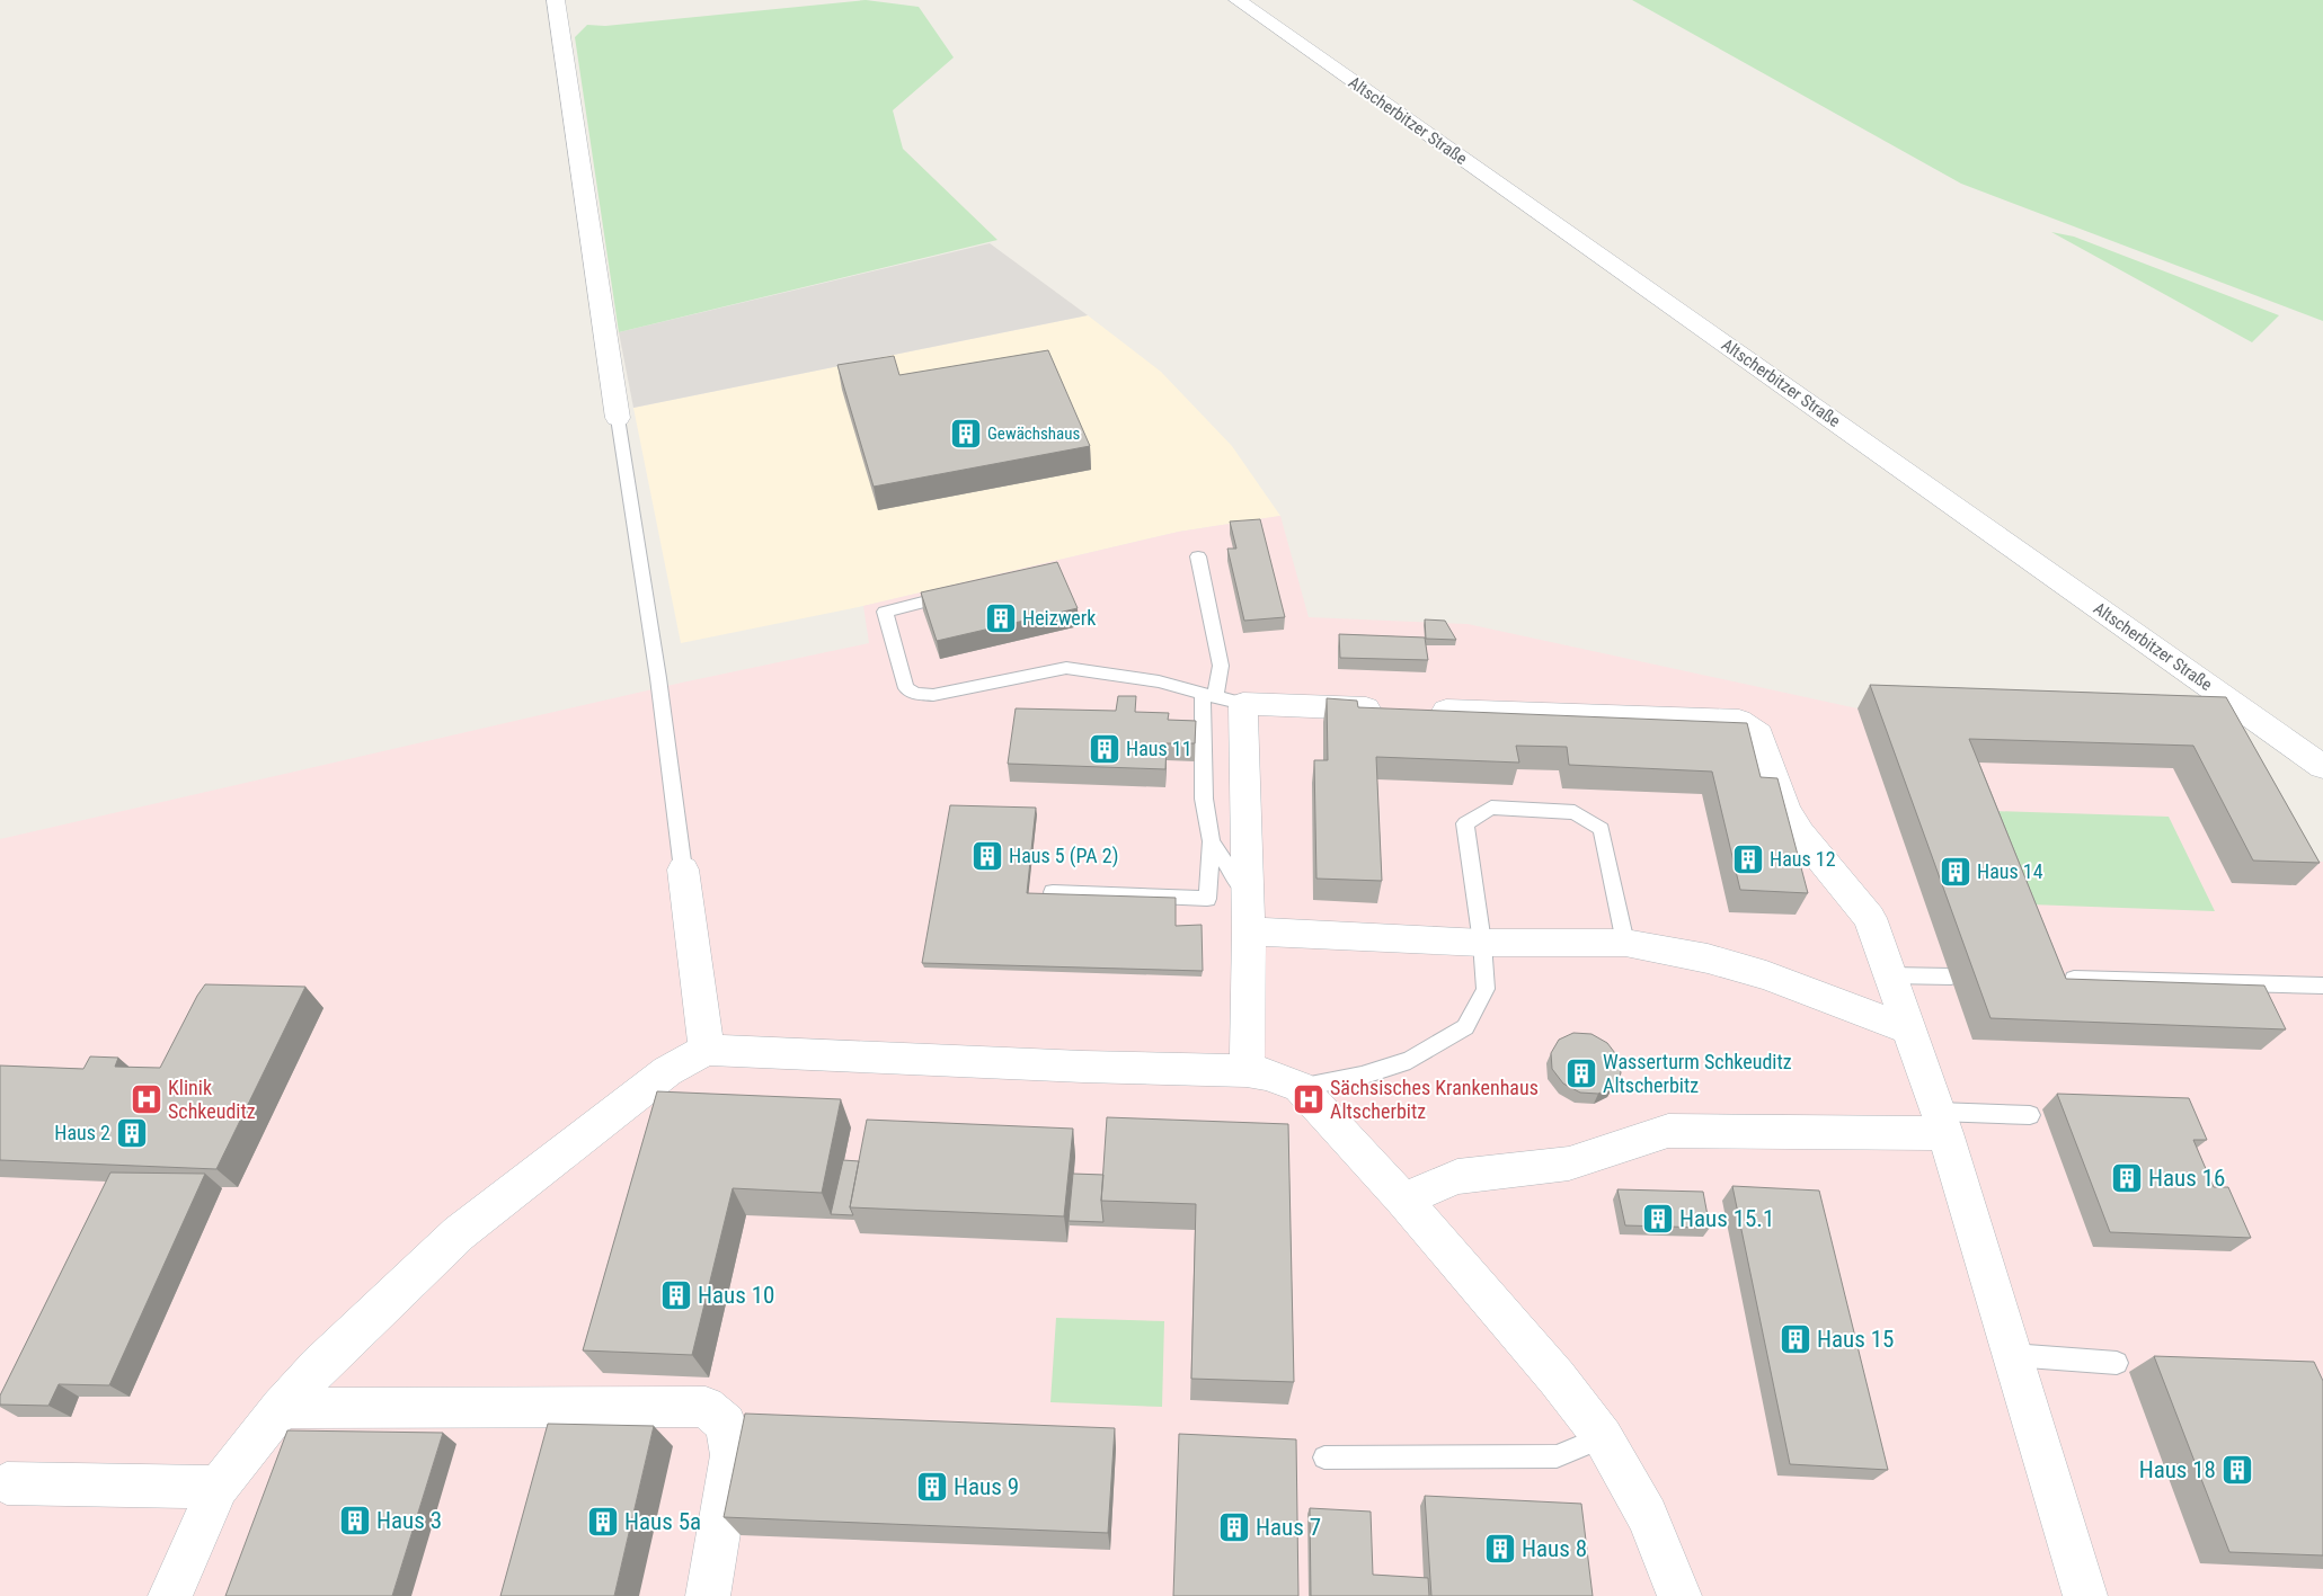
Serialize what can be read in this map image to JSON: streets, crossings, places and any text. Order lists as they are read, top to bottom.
{
  "streets": {
    "street": ["Altscherbitzer Straße"]
  },
  "places": {
    "building": [
      "Gewächshaus",
      "Heizwerk",
      "Haus 11",
      "Haus 5 (PA 2)",
      "Haus 12",
      "Haus 14",
      "Wasserturm Schkeuditz Altscherbitz",
      "Haus 2",
      "Haus 16",
      "Haus 15.1",
      "Haus 10",
      "Haus 15",
      "Haus 18",
      "Haus 9",
      "Haus 3",
      "Haus 5a",
      "Haus 7",
      "Haus 8"
    ],
    "hospital": ["Klinik Schkeuditz", "Sächsisches Krankenhaus Altscherbitz"]
  }
}
